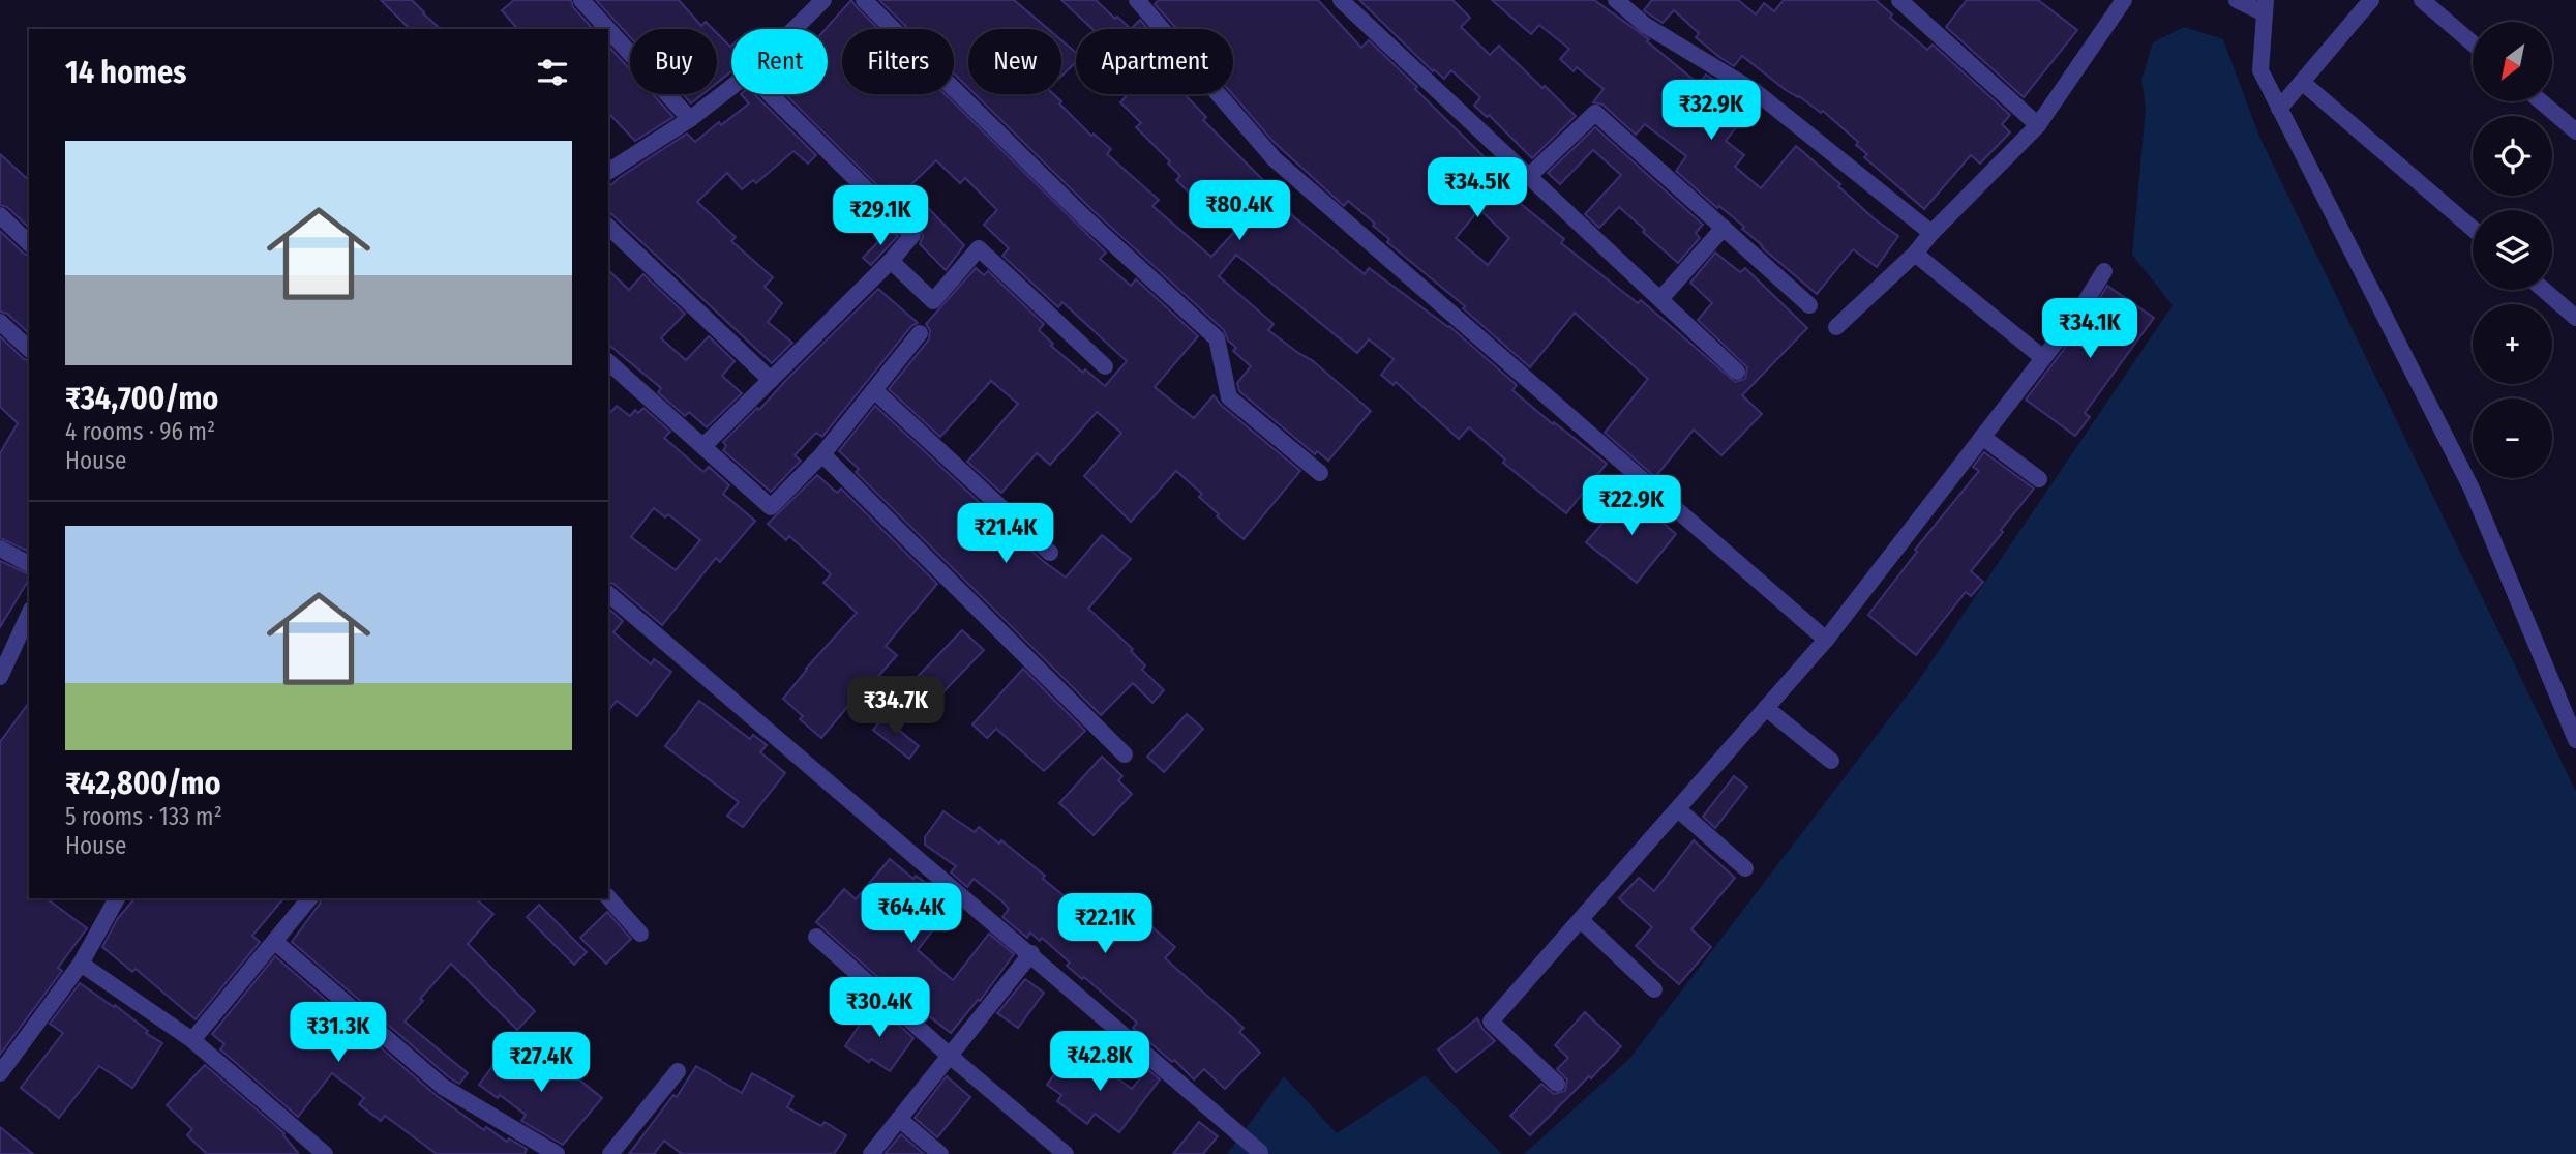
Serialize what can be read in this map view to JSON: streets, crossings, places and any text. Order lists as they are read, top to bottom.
{
  "north": "bottom left",
  "page": {
    "map_buttons": ["+", "−"],
    "chip": [
      "Buy",
      "Rent",
      "Filters",
      "New",
      "Apartment"
    ],
    "heading": "14 homes",
    "price": [
      "₹32.9K",
      "₹34.5K",
      "₹80.4K",
      "₹29.1K",
      "₹34.1K",
      "₹22.9K",
      "₹21.4K",
      "₹34.7K",
      "₹64.4K",
      "₹22.1K",
      "₹30.4K",
      "₹31.3K",
      "₹42.8K",
      "₹27.4K"
    ],
    "list": [
      {
        "name": "₹34,700/mo",
        "note": "4 rooms · 96 m² · House"
      },
      {
        "name": "₹42,800/mo",
        "note": "5 rooms · 133 m² · House"
      }
    ]
  }
}
